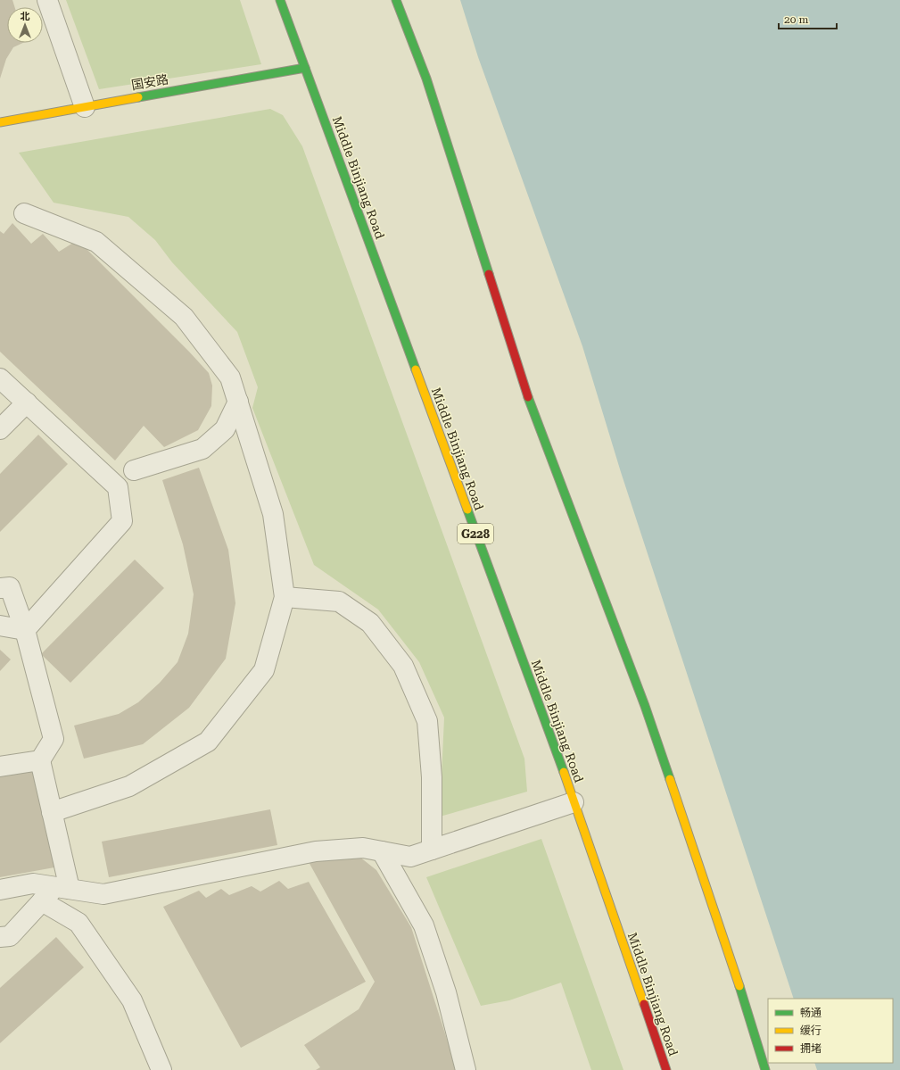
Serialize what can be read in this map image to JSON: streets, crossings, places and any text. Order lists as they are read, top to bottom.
{
  "streets": {
    "main road": ["国安路", "Middle Binjiang Road", "G228"]
  },
  "crossings": [
    ["国安路", "Middle Binjiang Road"]
  ],
  "legend": ["畅通", "缓行", "拥堵"],
  "scale_bar": "20 m",
  "north": "top"
}
